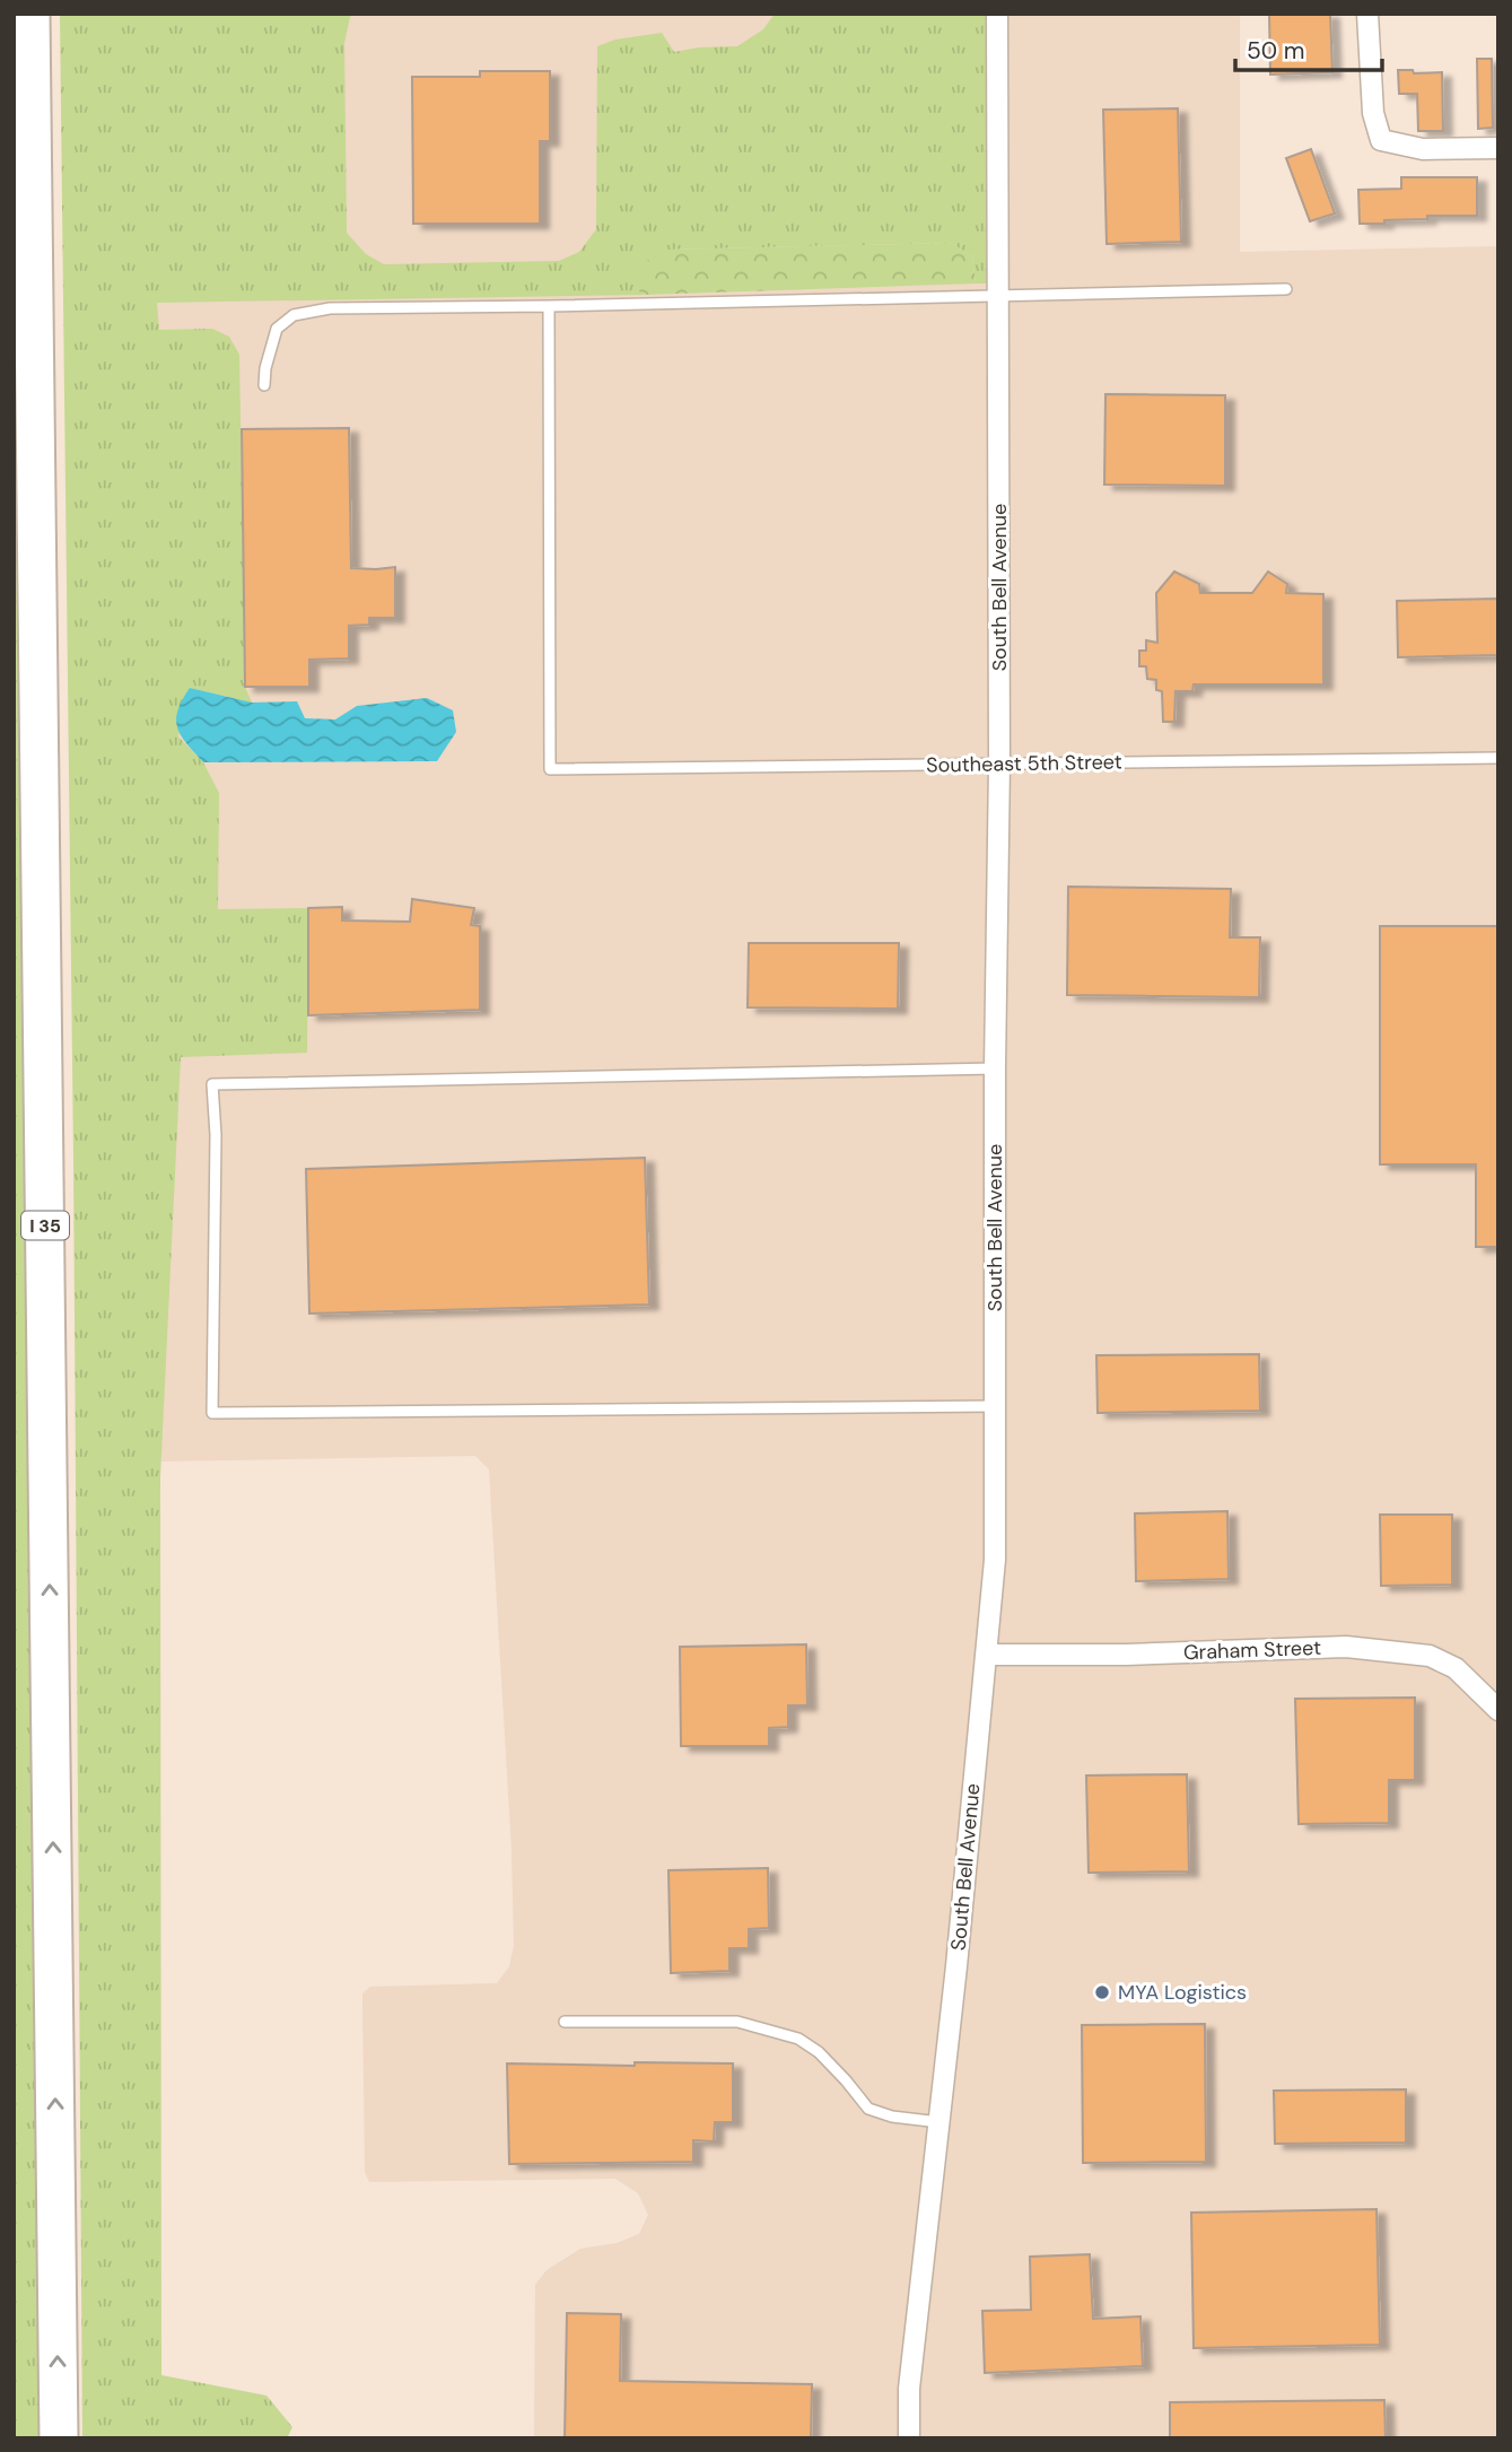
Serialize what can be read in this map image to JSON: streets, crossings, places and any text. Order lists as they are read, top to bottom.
{
  "streets": {
    "highway": ["I 35"],
    "street": ["South Bell Avenue", "Graham Street"],
    "lane": ["Southeast 5th Street"]
  },
  "crossings": [
    ["South Bell Avenue", "Southeast 5th Street"],
    ["South Bell Avenue", "Graham Street"]
  ],
  "places": ["MYA Logistics"],
  "scale_bar": "50 m"
}
